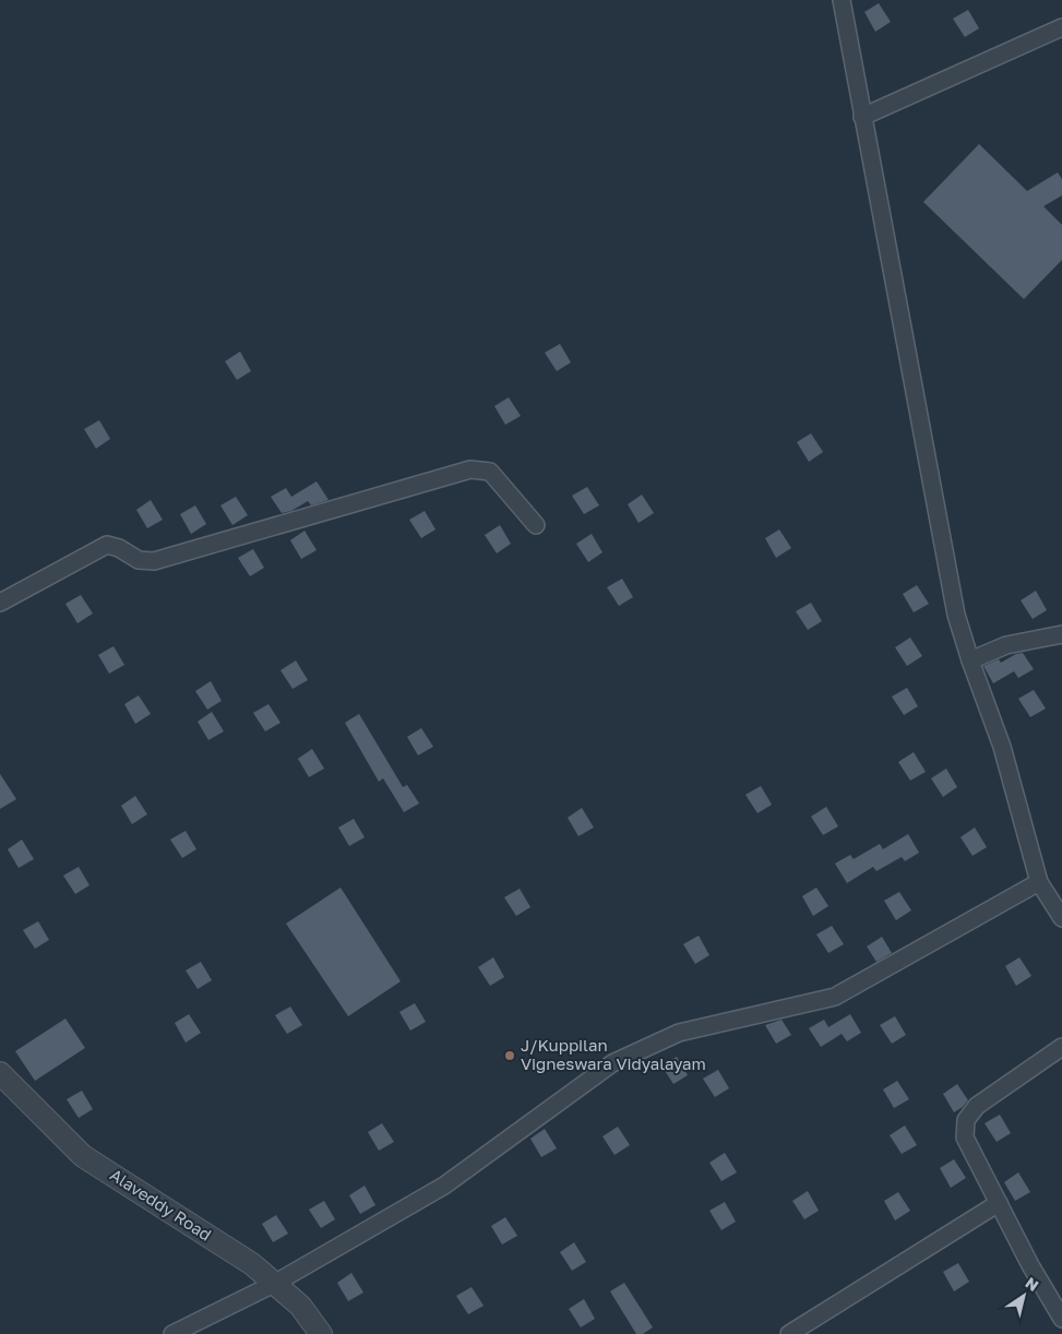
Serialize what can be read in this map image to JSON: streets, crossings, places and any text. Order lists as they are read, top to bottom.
{
  "streets": {
    "street": ["Alaveddy Road"]
  },
  "places": ["J/Kuppilan Vigneswara Vidyalayam"],
  "north": "top right"
}
